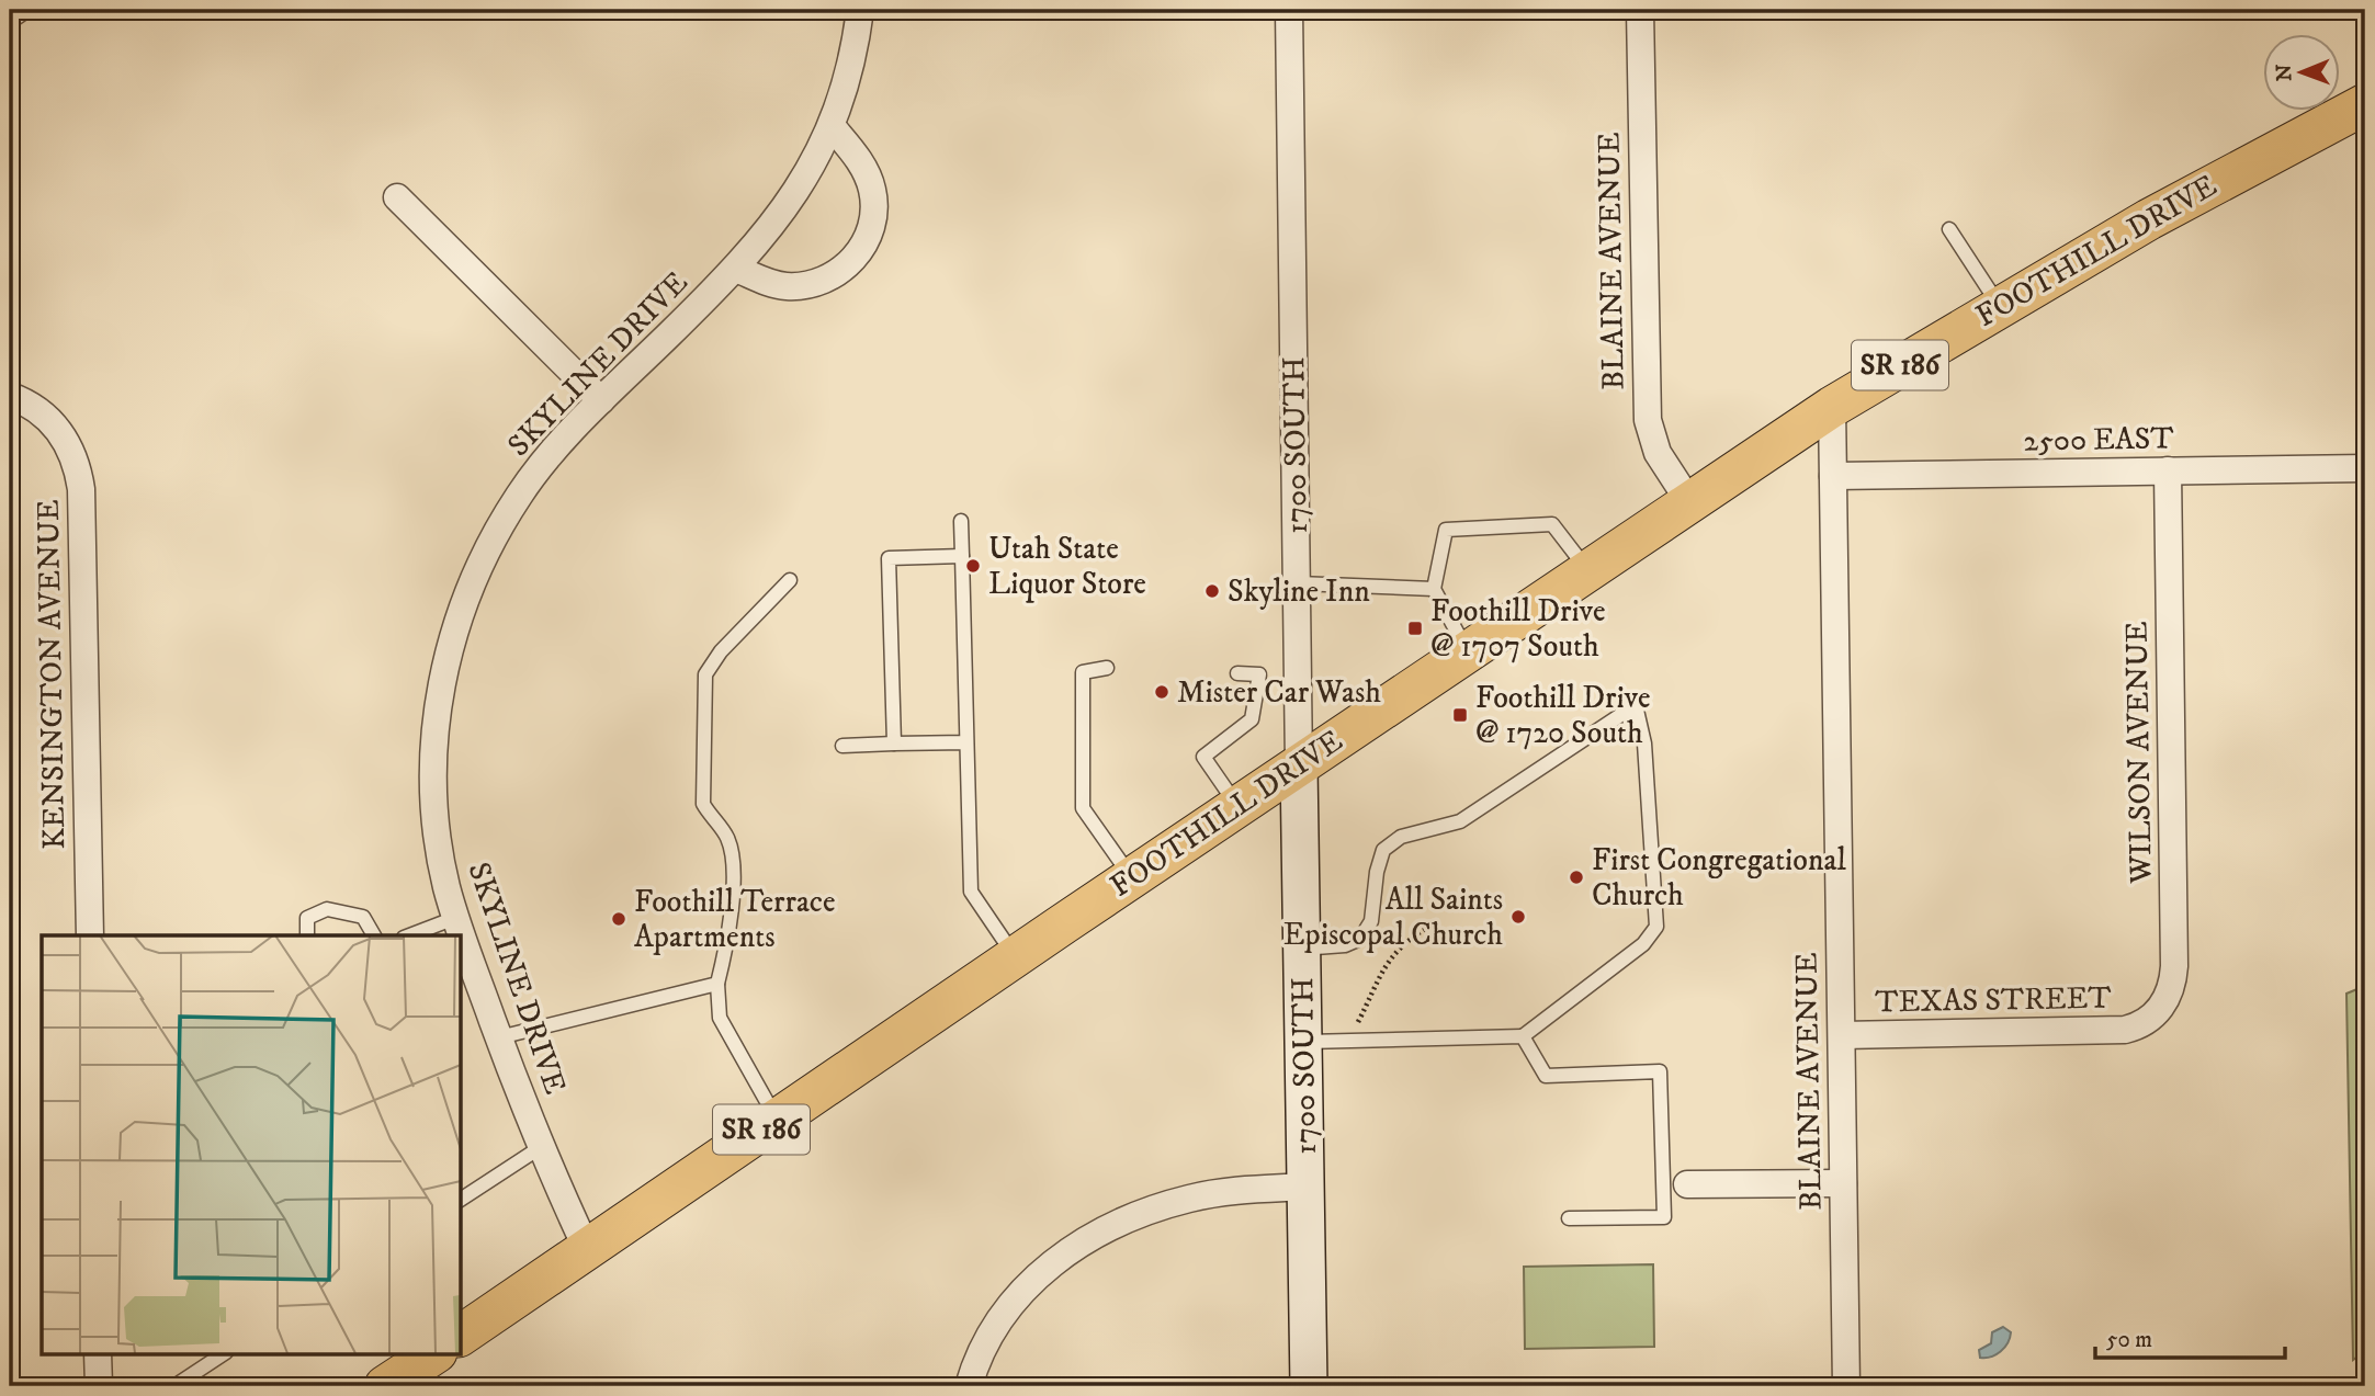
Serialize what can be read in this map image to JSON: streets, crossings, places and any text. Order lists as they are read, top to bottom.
{
  "streets": {
    "main road": ["FOOTHILL DRIVE", "SR 186"],
    "street": [
      "BLAINE AVENUE",
      "SKYLINE DRIVE",
      "2500 EAST",
      "1700 SOUTH",
      "KENSINGTON AVENUE",
      "WILSON AVENUE",
      "TEXAS STREET"
    ]
  },
  "crossings": [
    ["FOOTHILL DRIVE", "BLAINE AVENUE"],
    ["FOOTHILL DRIVE", "SKYLINE DRIVE"],
    ["FOOTHILL DRIVE", "1700 SOUTH"],
    ["BLAINE AVENUE", "2500 EAST"],
    ["BLAINE AVENUE", "TEXAS STREET"],
    ["2500 EAST", "WILSON AVENUE"],
    ["WILSON AVENUE", "TEXAS STREET"]
  ],
  "places": {
    "other": [
      "Utah State Liquor Store",
      "Skyline Inn",
      "Mister Car Wash",
      "First Congregational Church",
      "All Saints Episcopal Church",
      "Foothill Terrace Apartments"
    ],
    "transit": ["Foothill Drive @ 1707 South", "Foothill Drive @ 1720 South"]
  },
  "scale_bar": "50 m",
  "north": "left"
}
